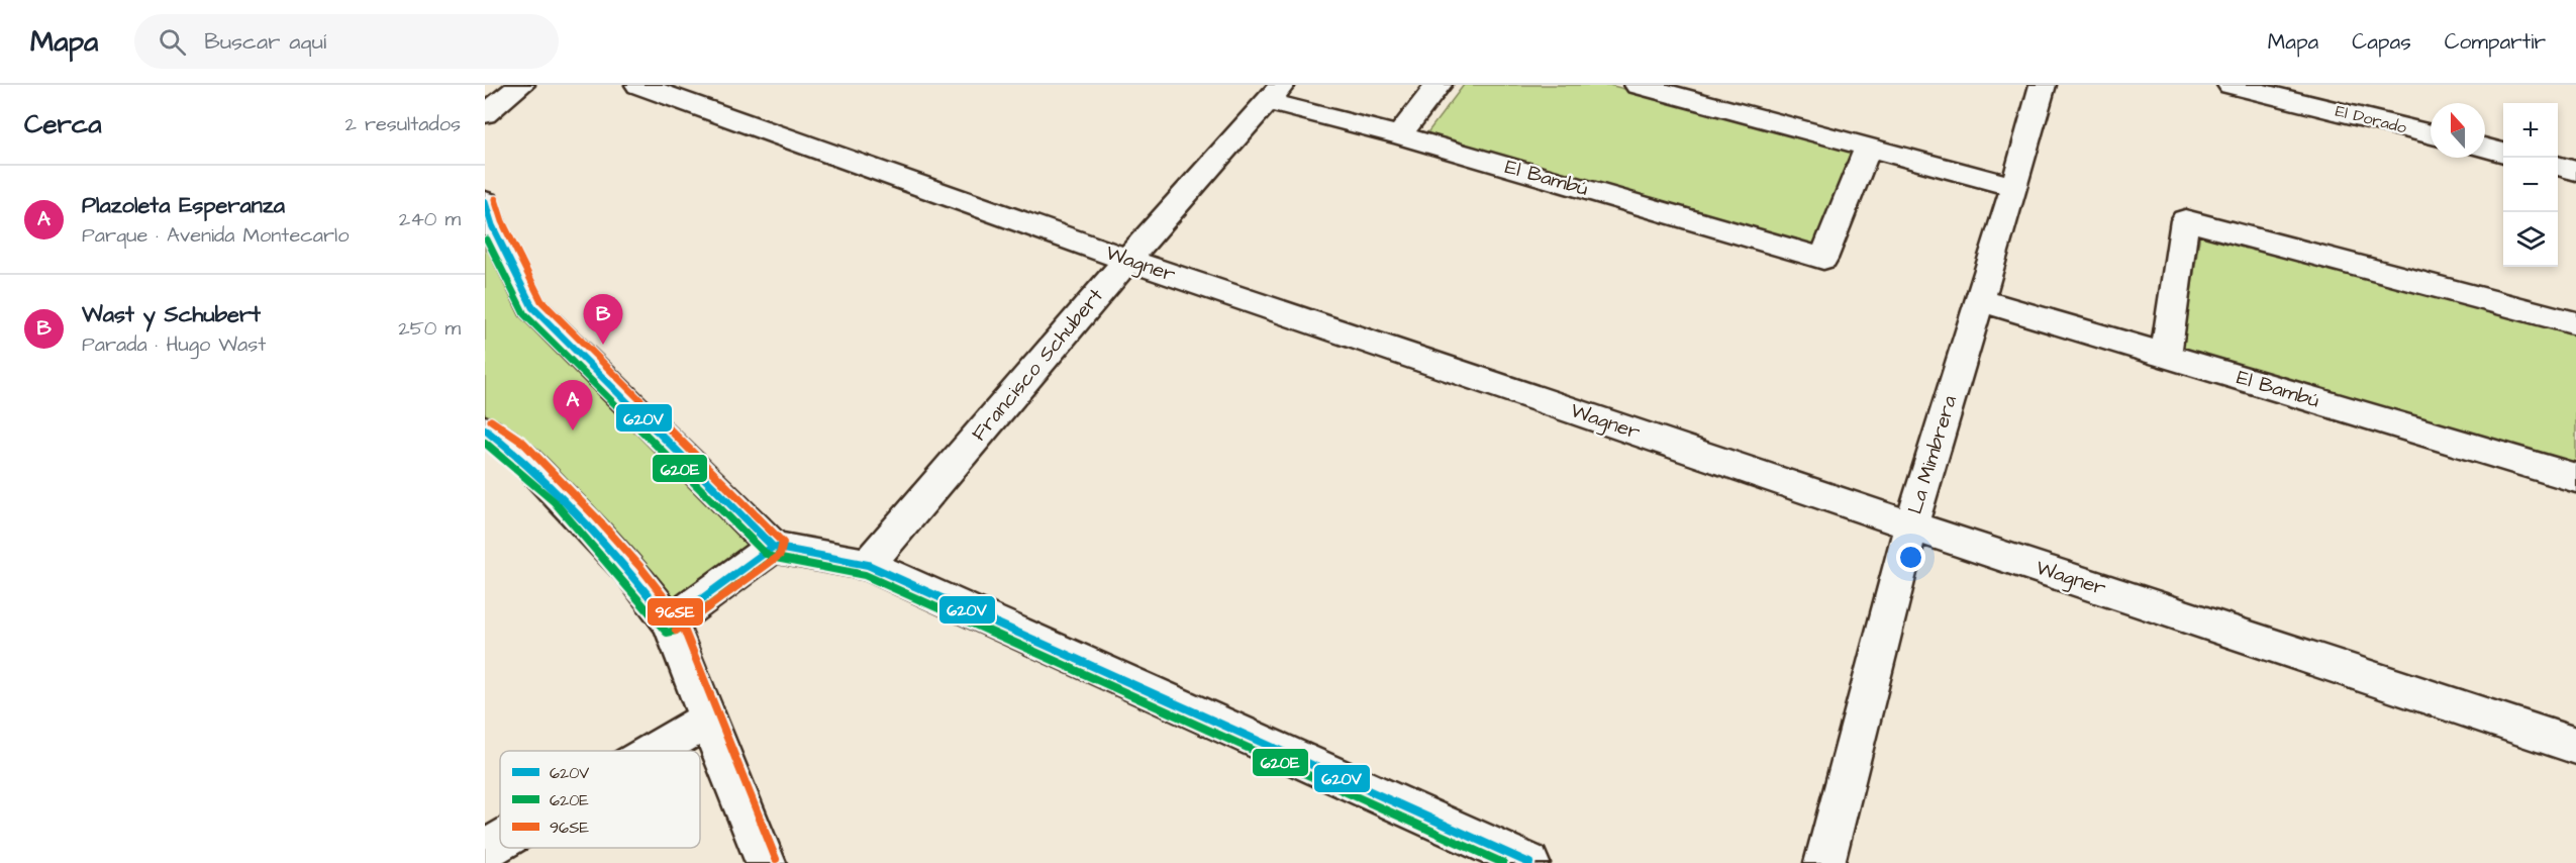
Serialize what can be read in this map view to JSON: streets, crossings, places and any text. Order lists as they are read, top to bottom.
{
  "streets": {
    "street": [
      "El Dorado",
      "El Bambú",
      "Wagner",
      "Francisco Schubert",
      "La Mimbrera"
    ]
  },
  "crossings": [
    ["El Bambú", "Francisco Schubert"],
    ["El Bambú", "La Mimbrera"],
    ["Wagner", "Francisco Schubert"],
    ["Wagner", "La Mimbrera"]
  ],
  "lines": ["transit line 96SE", "transit line 620V", "transit line 620E"],
  "legend": ["620V", "620E", "96SE"],
  "north": "top",
  "page": {
    "header": "Mapa",
    "search": "Buscar aquí",
    "nav": ["Mapa", "Capas", "Compartir"],
    "heading": ["Cerca", "2 resultados"],
    "map_buttons": ["+", "−"],
    "list": [
      {
        "mark": "A",
        "name": "Plazoleta Esperanza",
        "note": "Parque · Avenida Montecarlo",
        "value": "240 m"
      },
      {
        "mark": "B",
        "name": "Wast y Schubert",
        "note": "Parada · Hugo Wast",
        "value": "250 m"
      }
    ],
    "pins": ["B", "A"]
  }
}
